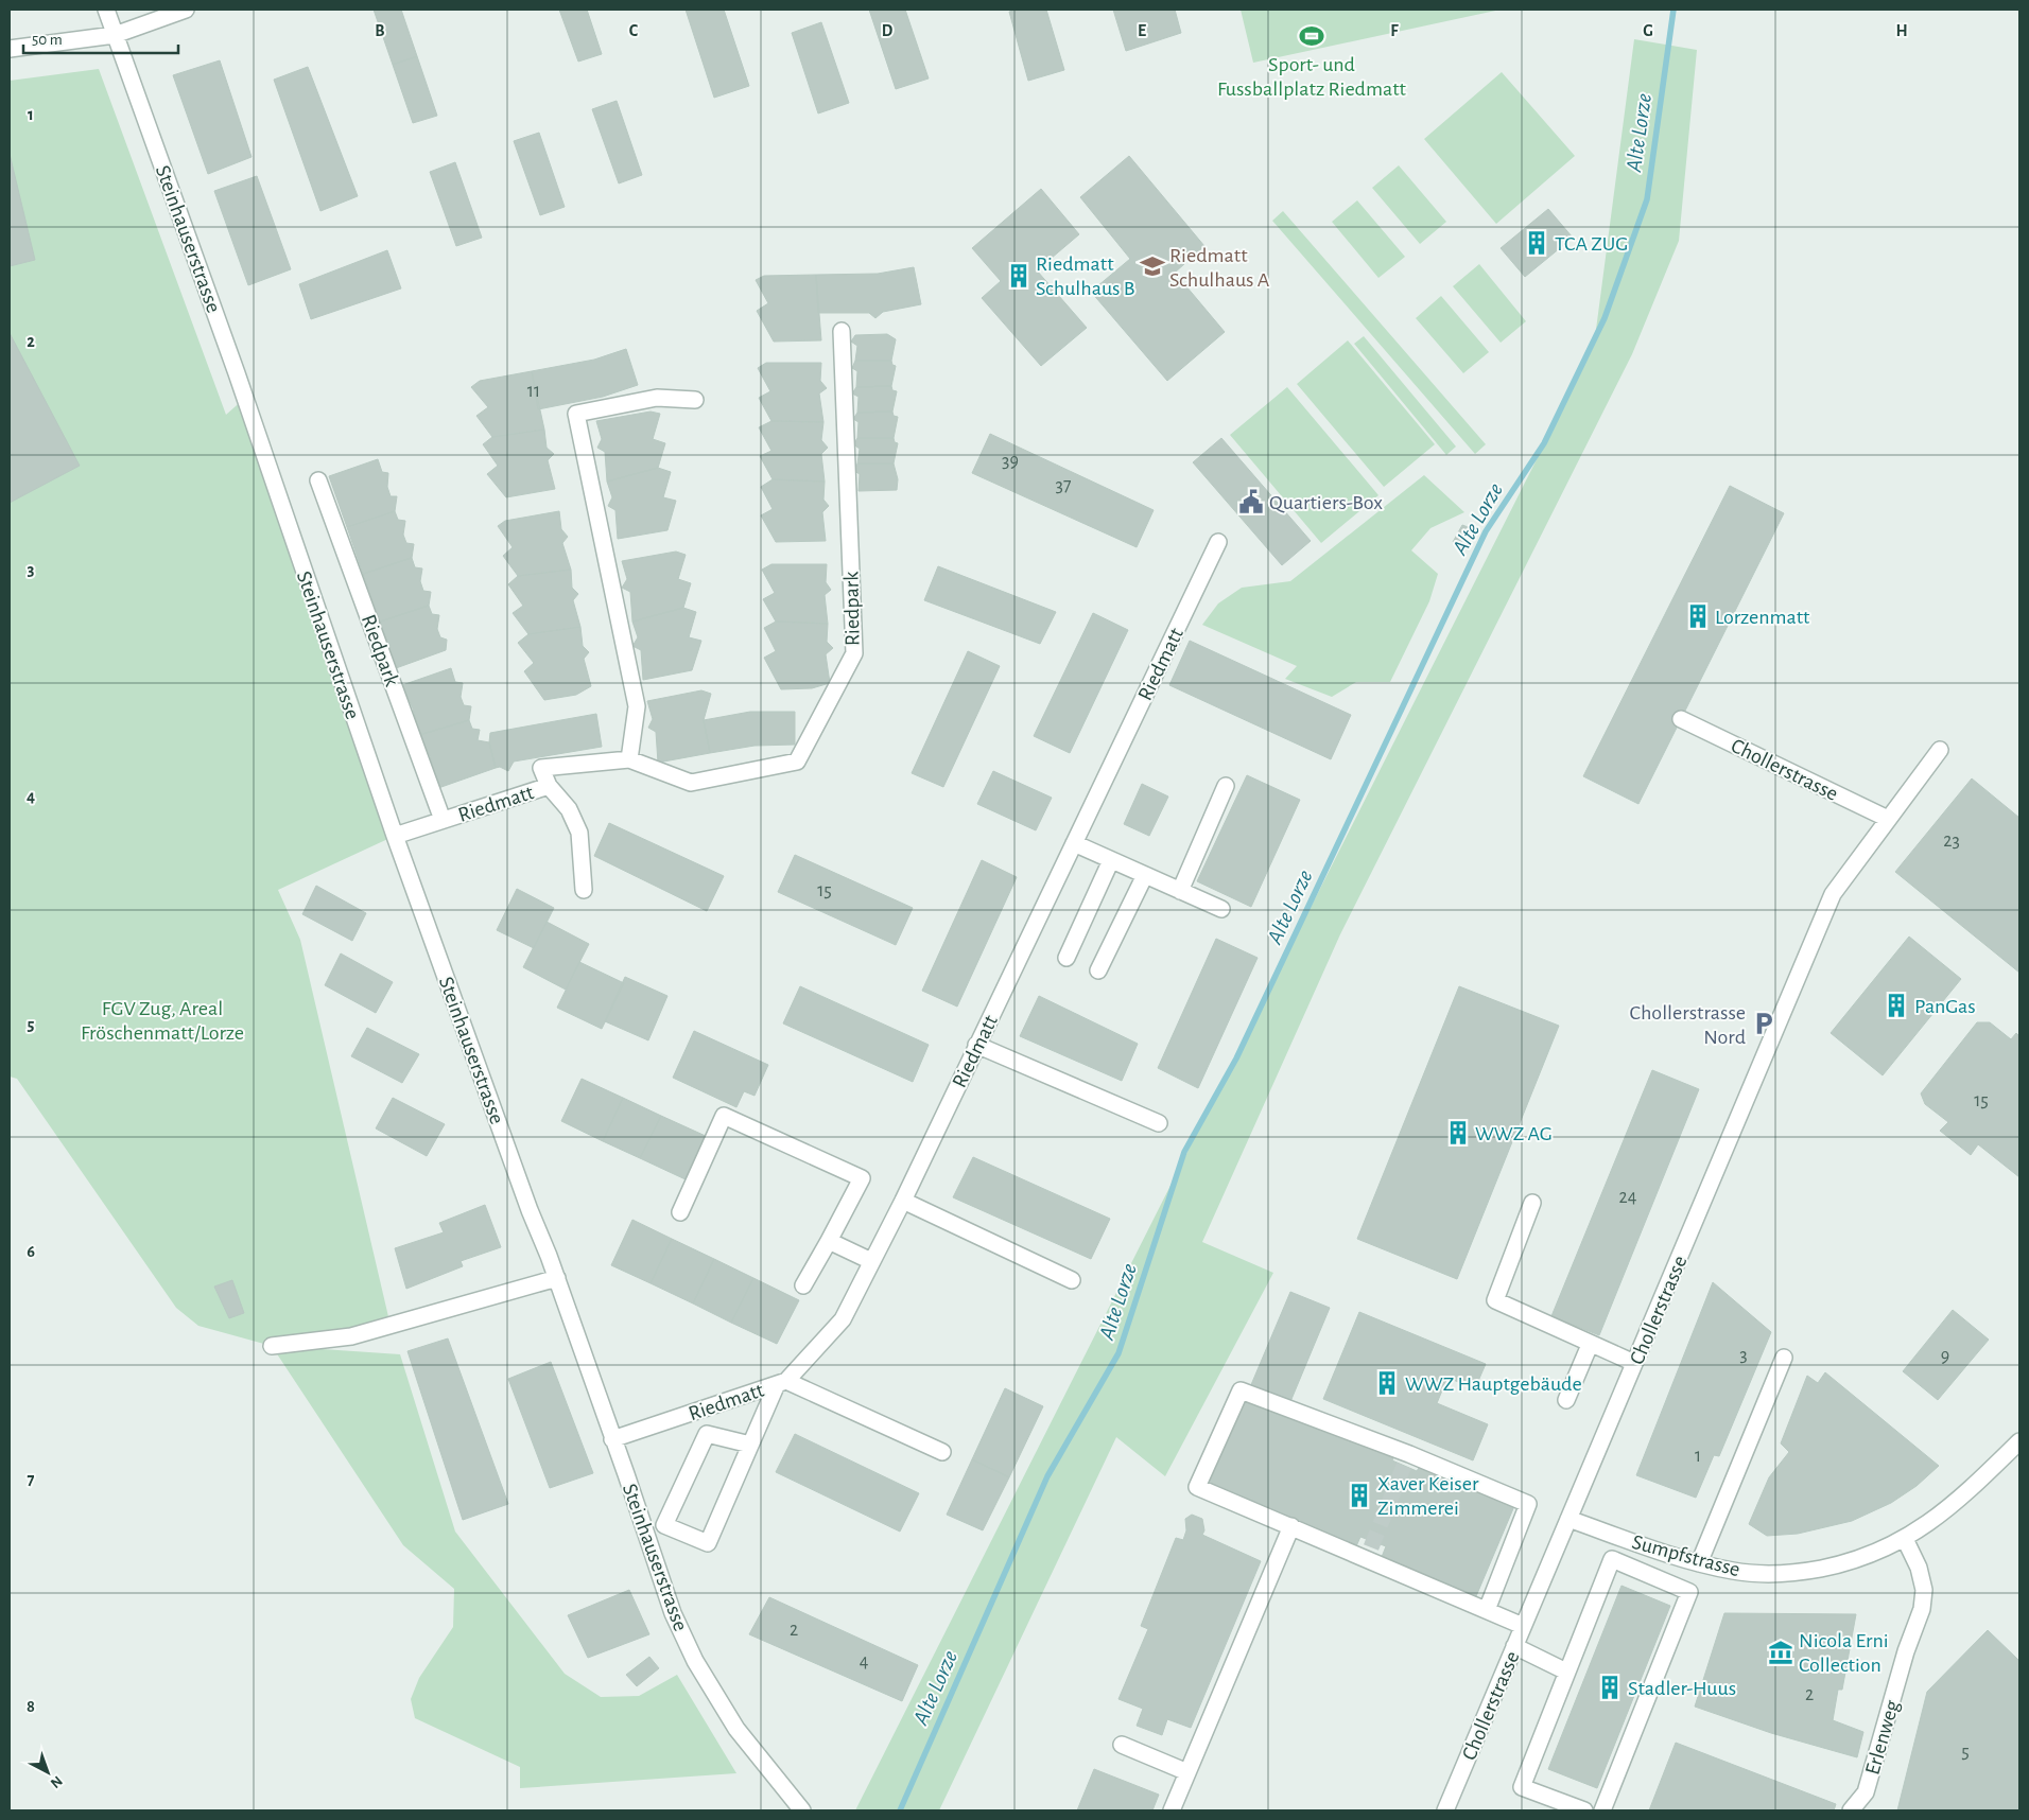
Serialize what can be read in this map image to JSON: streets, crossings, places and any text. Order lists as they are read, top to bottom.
{
  "streets": {
    "street": [
      "Steinhauserstrasse",
      "Riedpark",
      "Riedmatt",
      "Chollerstrasse",
      "Sumpfstrasse",
      "Erlenweg"
    ]
  },
  "crossings": [
    ["Steinhauserstrasse", "Riedmatt"],
    ["Riedpark", "Riedmatt"],
    ["Chollerstrasse", "Sumpfstrasse"],
    ["Sumpfstrasse", "Erlenweg"]
  ],
  "water": ["Alte Lorze"],
  "parks": ["FGV Zug, Areal Fröschenmatt/Lorze"],
  "places": {
    "sports": ["Sport- und Fussballplatz Riedmatt"],
    "building": [
      "TCA ZUG",
      "Riedmatt Schulhaus B",
      "Lorzenmatt",
      "PanGas",
      "WWZ AG",
      "WWZ Hauptgebäude",
      "Xaver Keiser Zimmerei",
      "Stadler-Huus"
    ],
    "school or university": ["Riedmatt Schulhaus A"],
    "public building": ["Quartiers-Box"],
    "parking": ["Chollerstrasse Nord"],
    "museum": ["Nicola Erni Collection"]
  },
  "house_numbers": [
    "11",
    "39",
    "37",
    "23",
    "15",
    "15",
    "24",
    "3",
    "9",
    "1",
    "2",
    "4",
    "2",
    "5"
  ],
  "scale_bar": "50 m",
  "north": "bottom right",
  "grid": {
    "columns": [
      "B",
      "C",
      "D",
      "E",
      "F",
      "G",
      "H"
    ],
    "rows": [
      "1",
      "2",
      "3",
      "4",
      "5",
      "6",
      "7",
      "8"
    ]
  }
}
